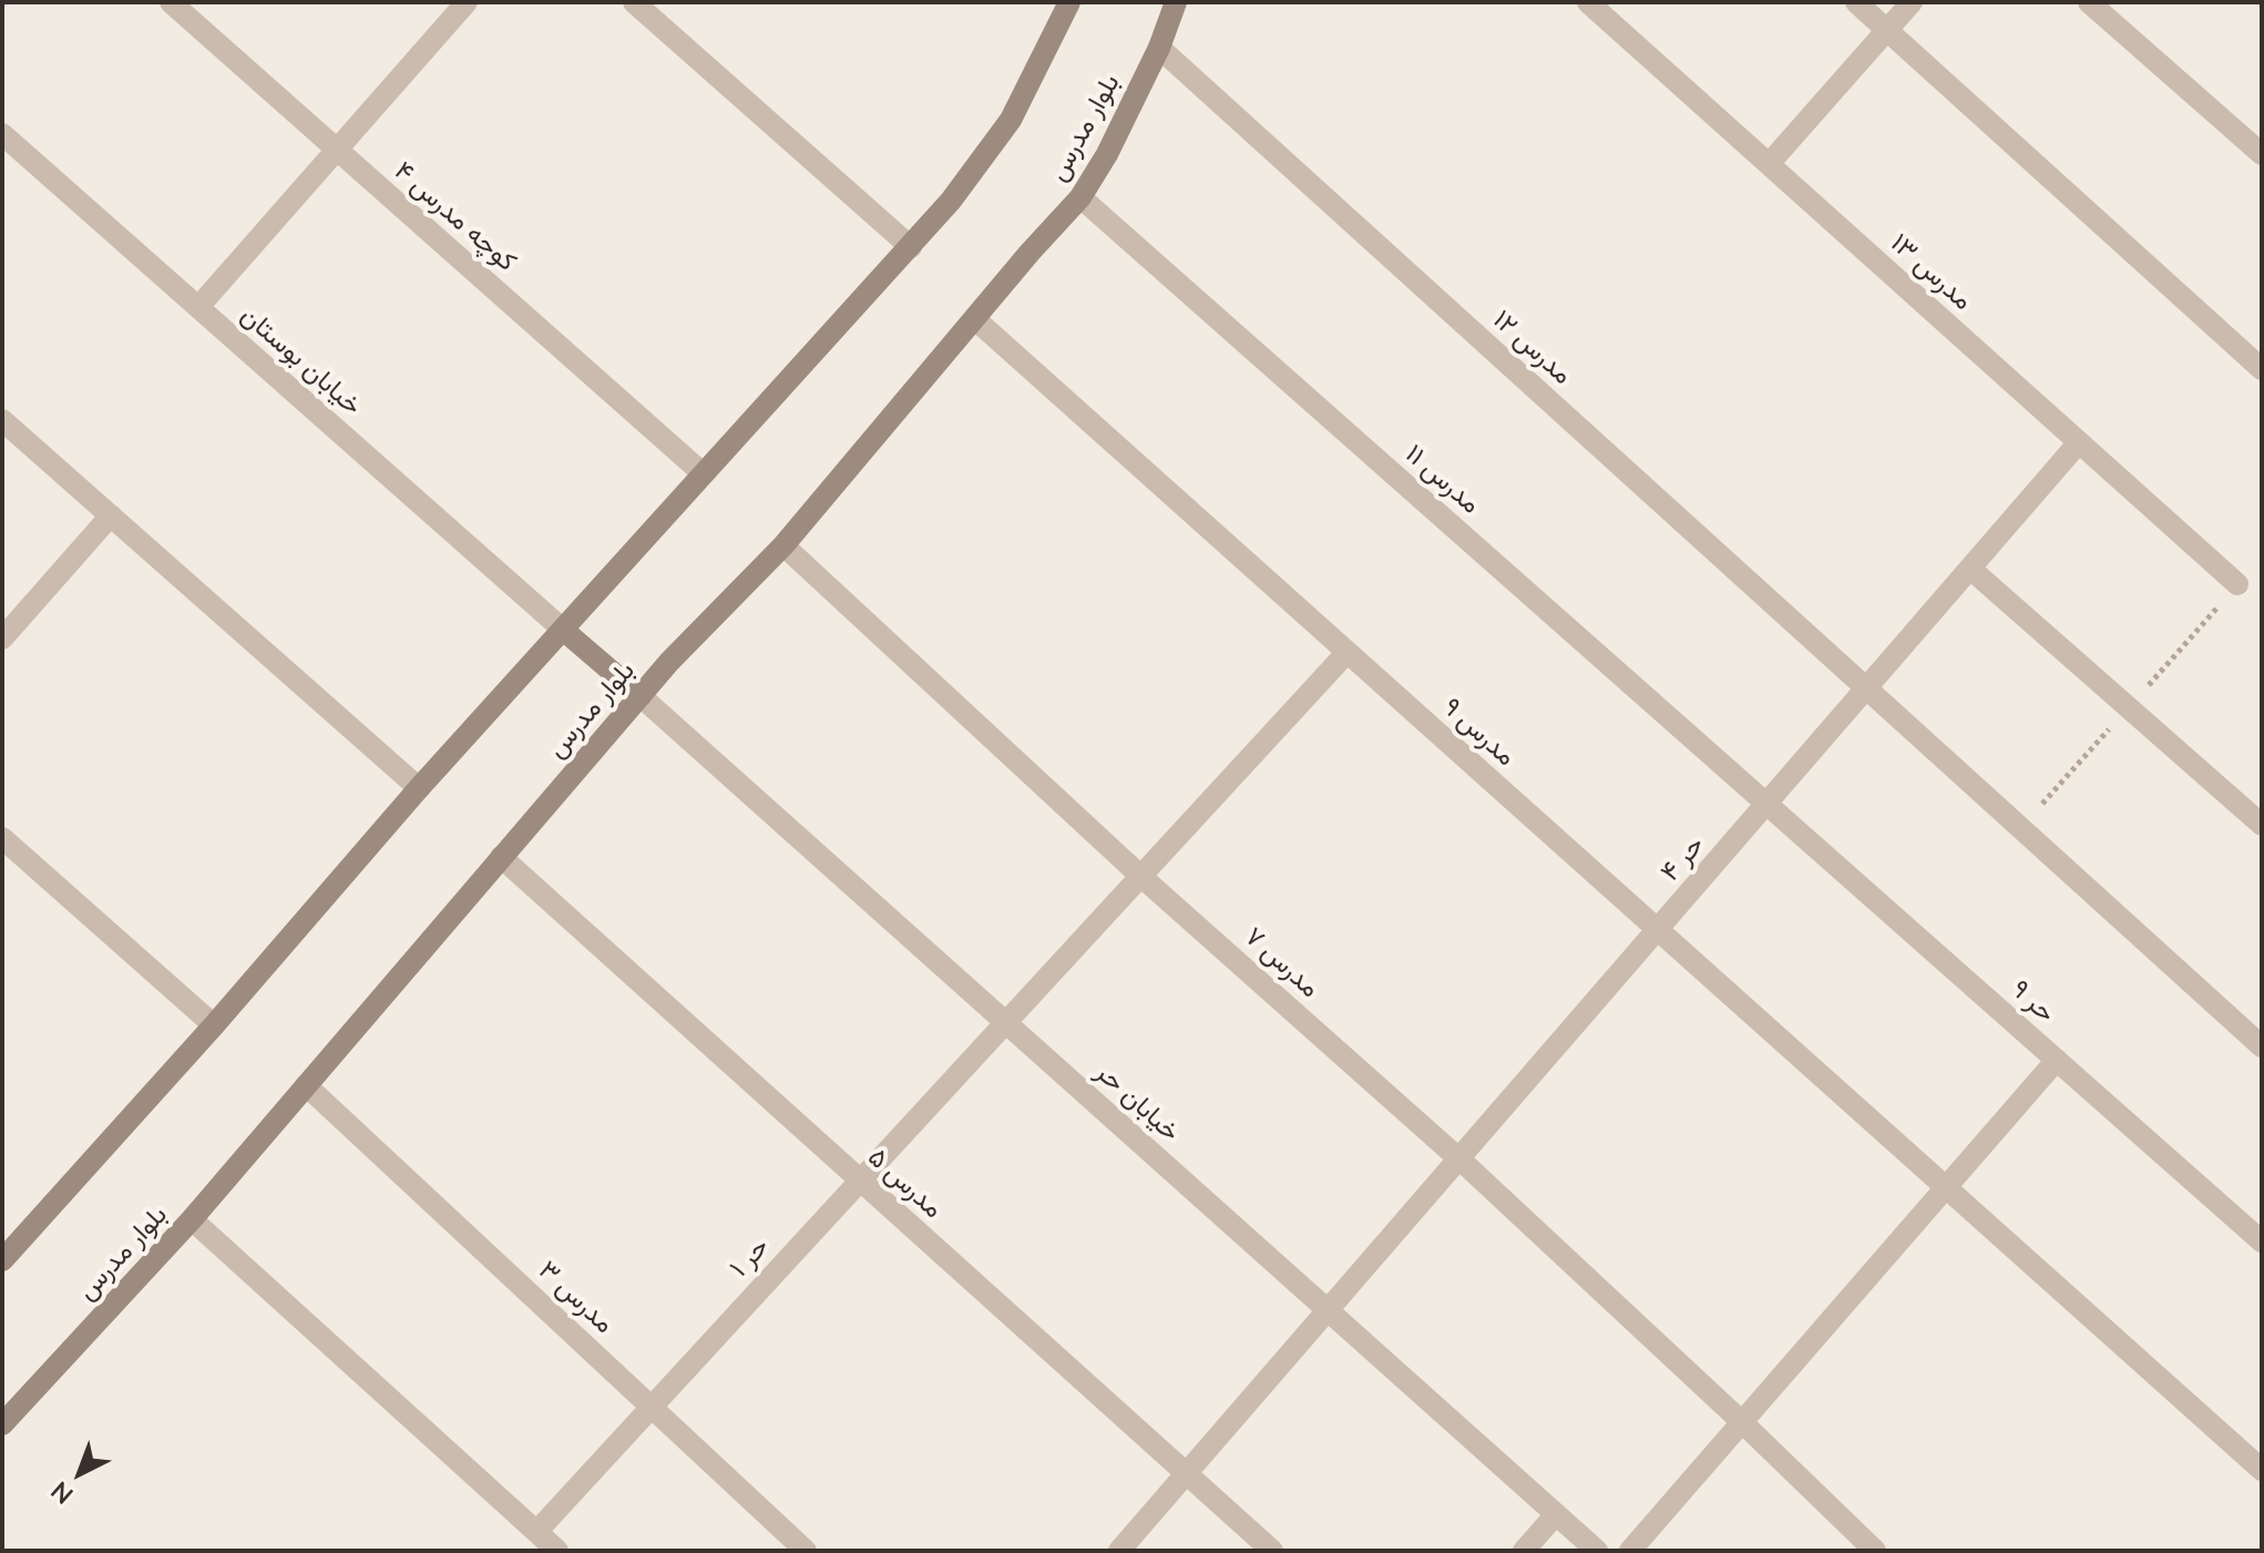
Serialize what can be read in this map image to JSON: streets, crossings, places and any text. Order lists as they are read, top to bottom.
{
  "streets": {
    "main road": ["بلوار مدرس"],
    "street": [
      "کوچه مدرس ۴",
      "مدرس ۱۳",
      "مدرس ۱۲",
      "خیابان بوستان",
      "مدرس ۱۱",
      "مدرس ۹",
      "حر ۴",
      "مدرس ۷",
      "حر ۹",
      "خیابان حر",
      "مدرس ۵",
      "حر ۱",
      "مدرس ۳"
    ]
  },
  "crossings": [
    ["بلوار مدرس", "مدرس ۱۲"],
    ["بلوار مدرس", "مدرس ۱۱"],
    ["بلوار مدرس", "مدرس ۹"],
    ["بلوار مدرس", "مدرس ۷"],
    ["بلوار مدرس", "خیابان حر"],
    ["بلوار مدرس", "مدرس ۵"],
    ["بلوار مدرس", "مدرس ۳"],
    ["مدرس ۱۳", "حر ۴"],
    ["مدرس ۱۲", "حر ۴"],
    ["مدرس ۱۱", "حر ۴"],
    ["مدرس ۱۱", "حر ۹"],
    ["مدرس ۹", "حر ۴"],
    ["مدرس ۹", "حر ۱"],
    ["حر ۴", "مدرس ۷"],
    ["حر ۴", "حر ۹"],
    ["حر ۴", "خیابان حر"],
    ["حر ۴", "مدرس ۵"],
    ["مدرس ۷", "حر ۱"],
    ["خیابان حر", "حر ۱"],
    ["مدرس ۵", "حر ۱"],
    ["حر ۱", "مدرس ۳"]
  ],
  "north": "bottom left"
}
